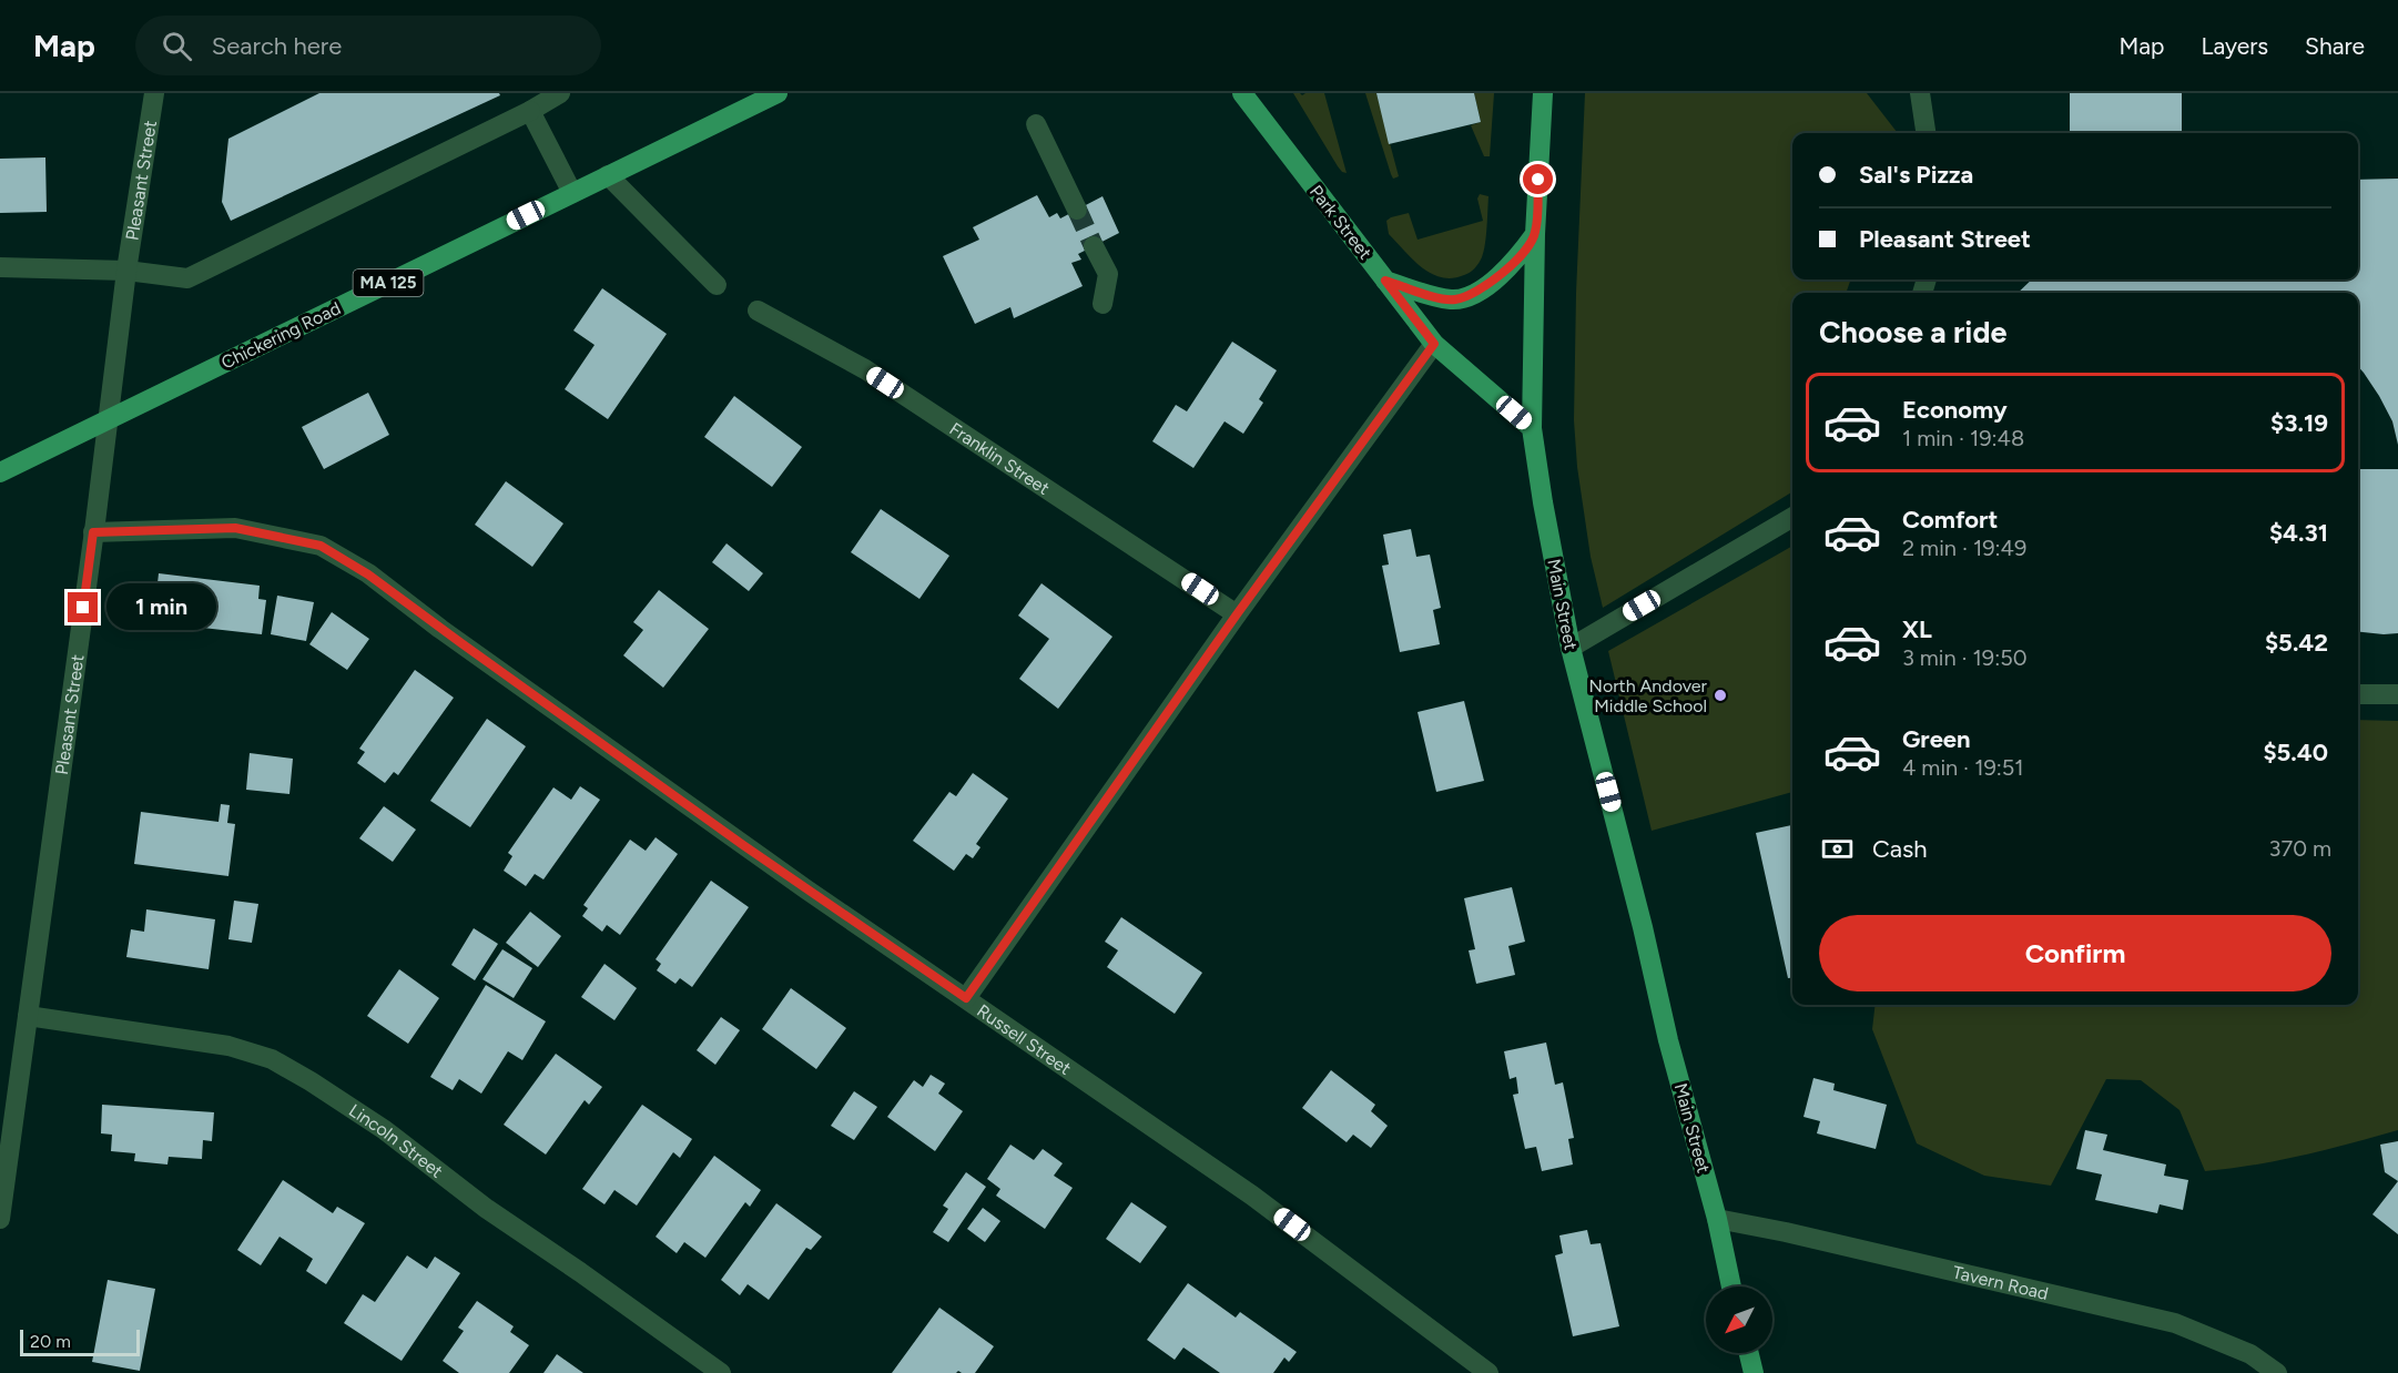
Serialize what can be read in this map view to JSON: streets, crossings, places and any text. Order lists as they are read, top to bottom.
{
  "streets": {
    "main road": [
      "Park Street",
      "MA 125",
      "Chickering Road",
      "Main Street"
    ],
    "street": [
      "Pleasant Street",
      "Franklin Street",
      "Russell Street",
      "Lincoln Street",
      "Tavern Road"
    ]
  },
  "crossings": [
    ["Pleasant Street", "Chickering Road"],
    ["Pleasant Street", "Russell Street"],
    ["Pleasant Street", "Lincoln Street"],
    ["Park Street", "Main Street"],
    ["Main Street", "Tavern Road"]
  ],
  "places": ["North Andover Middle School"],
  "scale_bar": "20 m",
  "north": "bottom left",
  "page": {
    "header": "Map",
    "search": "Search here",
    "nav": ["Map", "Layers", "Share"],
    "banner": ["Sal's Pizza", "Pleasant Street"],
    "heading": "Choose a ride",
    "list": [
      {
        "name": "Economy",
        "note": "1 min · 19:48",
        "value": "$3.19"
      },
      {
        "name": "Comfort",
        "note": "2 min · 19:49",
        "value": "$4.31"
      },
      {
        "name": "XL",
        "note": "3 min · 19:50",
        "value": "$5.42"
      },
      {
        "name": "Green",
        "note": "4 min · 19:51",
        "value": "$5.40"
      }
    ],
    "bubble": "1 min",
    "pay": ["Cash", "370 m"],
    "buttons": "Confirm",
    "scale": "20 m"
  }
}
